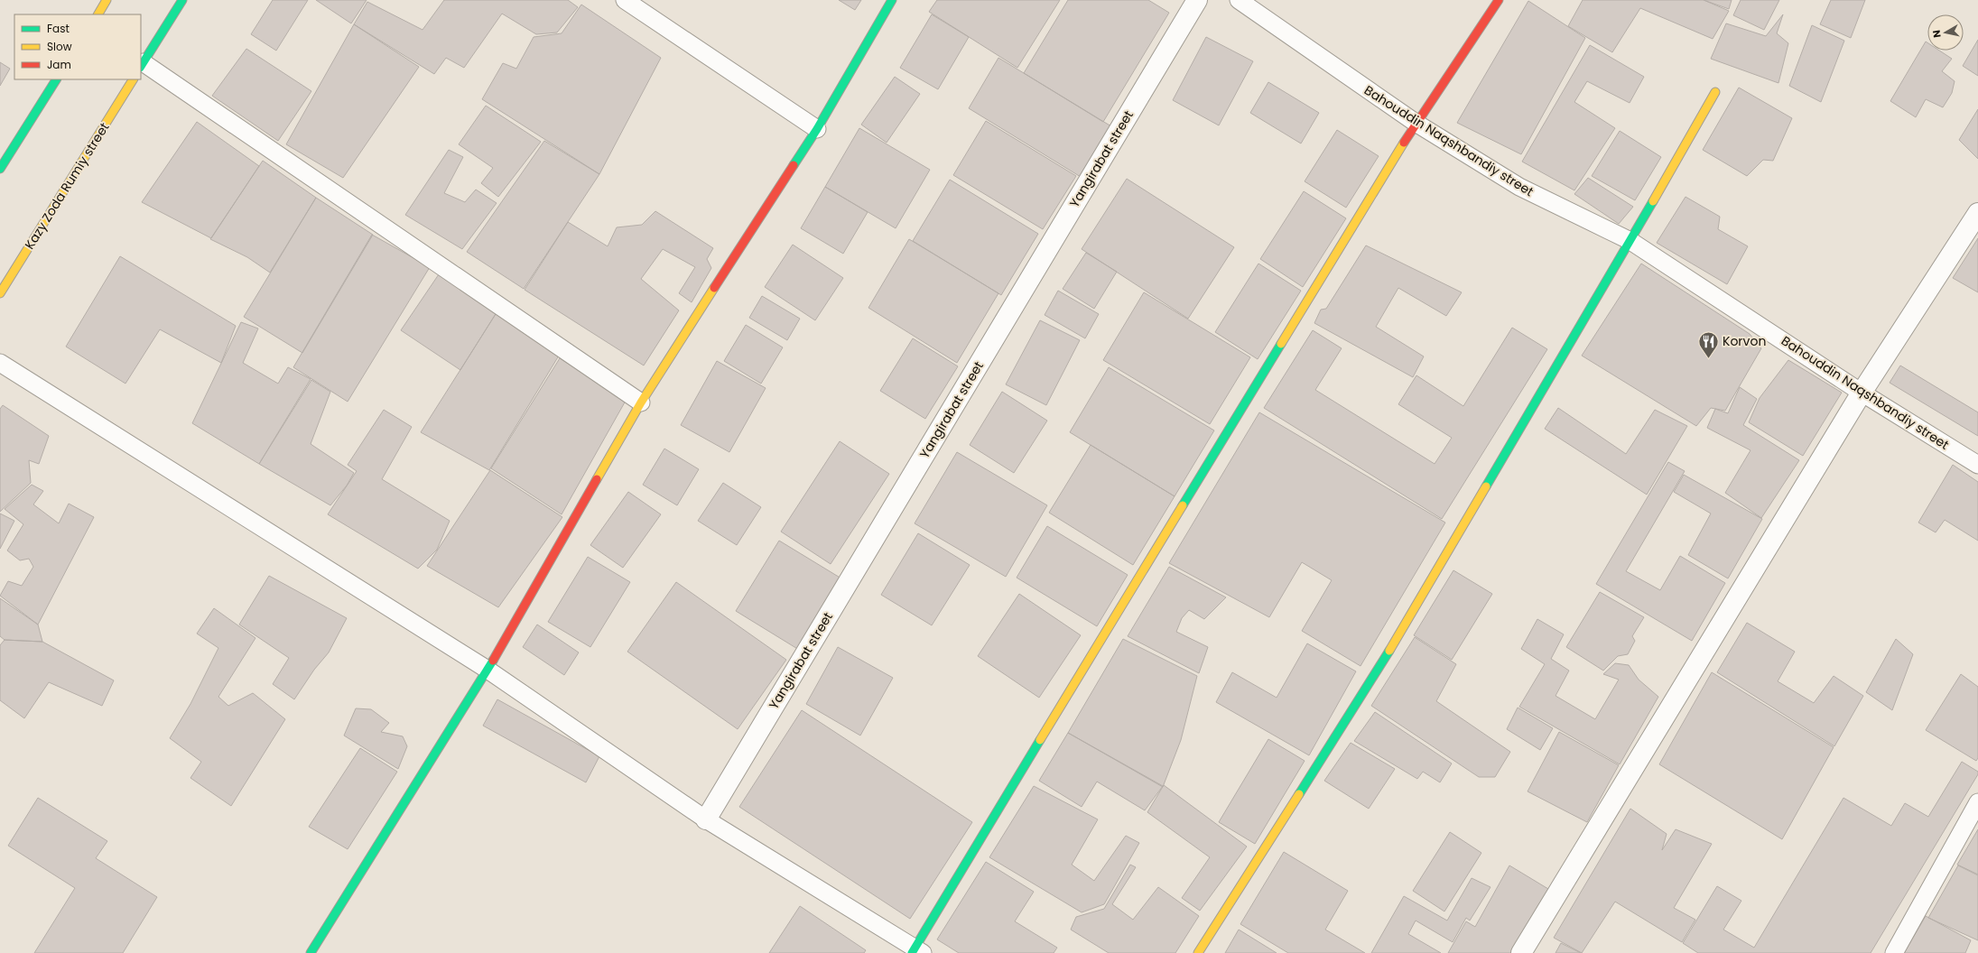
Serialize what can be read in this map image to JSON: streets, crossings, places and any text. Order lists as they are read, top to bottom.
{
  "streets": {
    "street": ["Yangirabat street", "Kazy Zoda Rumiy street"],
    "lane": ["Bahouddin Naqshbandiy street"]
  },
  "places": {
    "restaurant": ["Korvon"]
  },
  "legend": ["Fast", "Slow", "Jam"],
  "north": "left"
}
